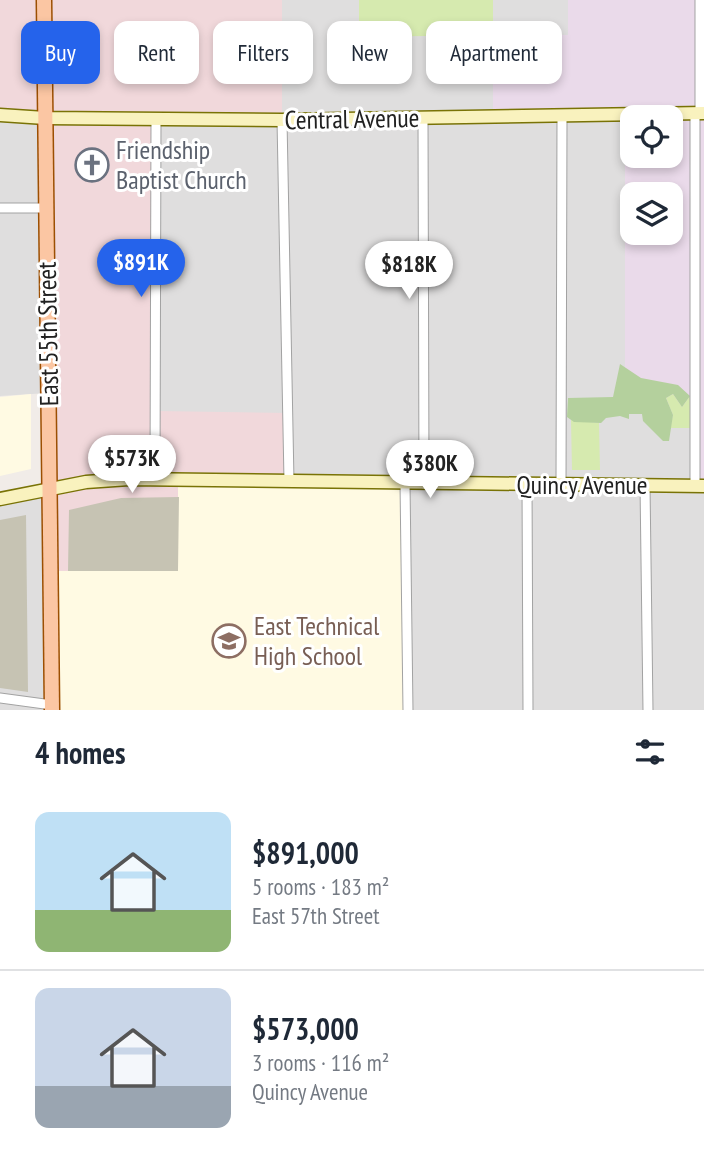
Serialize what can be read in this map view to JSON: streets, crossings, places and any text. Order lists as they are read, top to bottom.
{
  "streets": {
    "main road": ["East 55th Street"],
    "street": ["Central Avenue", "Quincy Avenue"]
  },
  "crossings": [
    ["Central Avenue", "East 55th Street"],
    ["East 55th Street", "Quincy Avenue"]
  ],
  "places": {
    "church": ["Friendship Baptist Church"],
    "school or university": ["East Technical High School"]
  },
  "page": {
    "chip": [
      "Buy",
      "Rent",
      "Filters",
      "New",
      "Apartment"
    ],
    "price": [
      "$891K",
      "$818K",
      "$573K",
      "$380K"
    ],
    "heading": "4 homes",
    "list": [
      {
        "name": "$891,000",
        "note": "5 rooms · 183 m² · East 57th Street"
      },
      {
        "name": "$573,000",
        "note": "3 rooms · 116 m² · Quincy Avenue"
      }
    ]
  }
}
